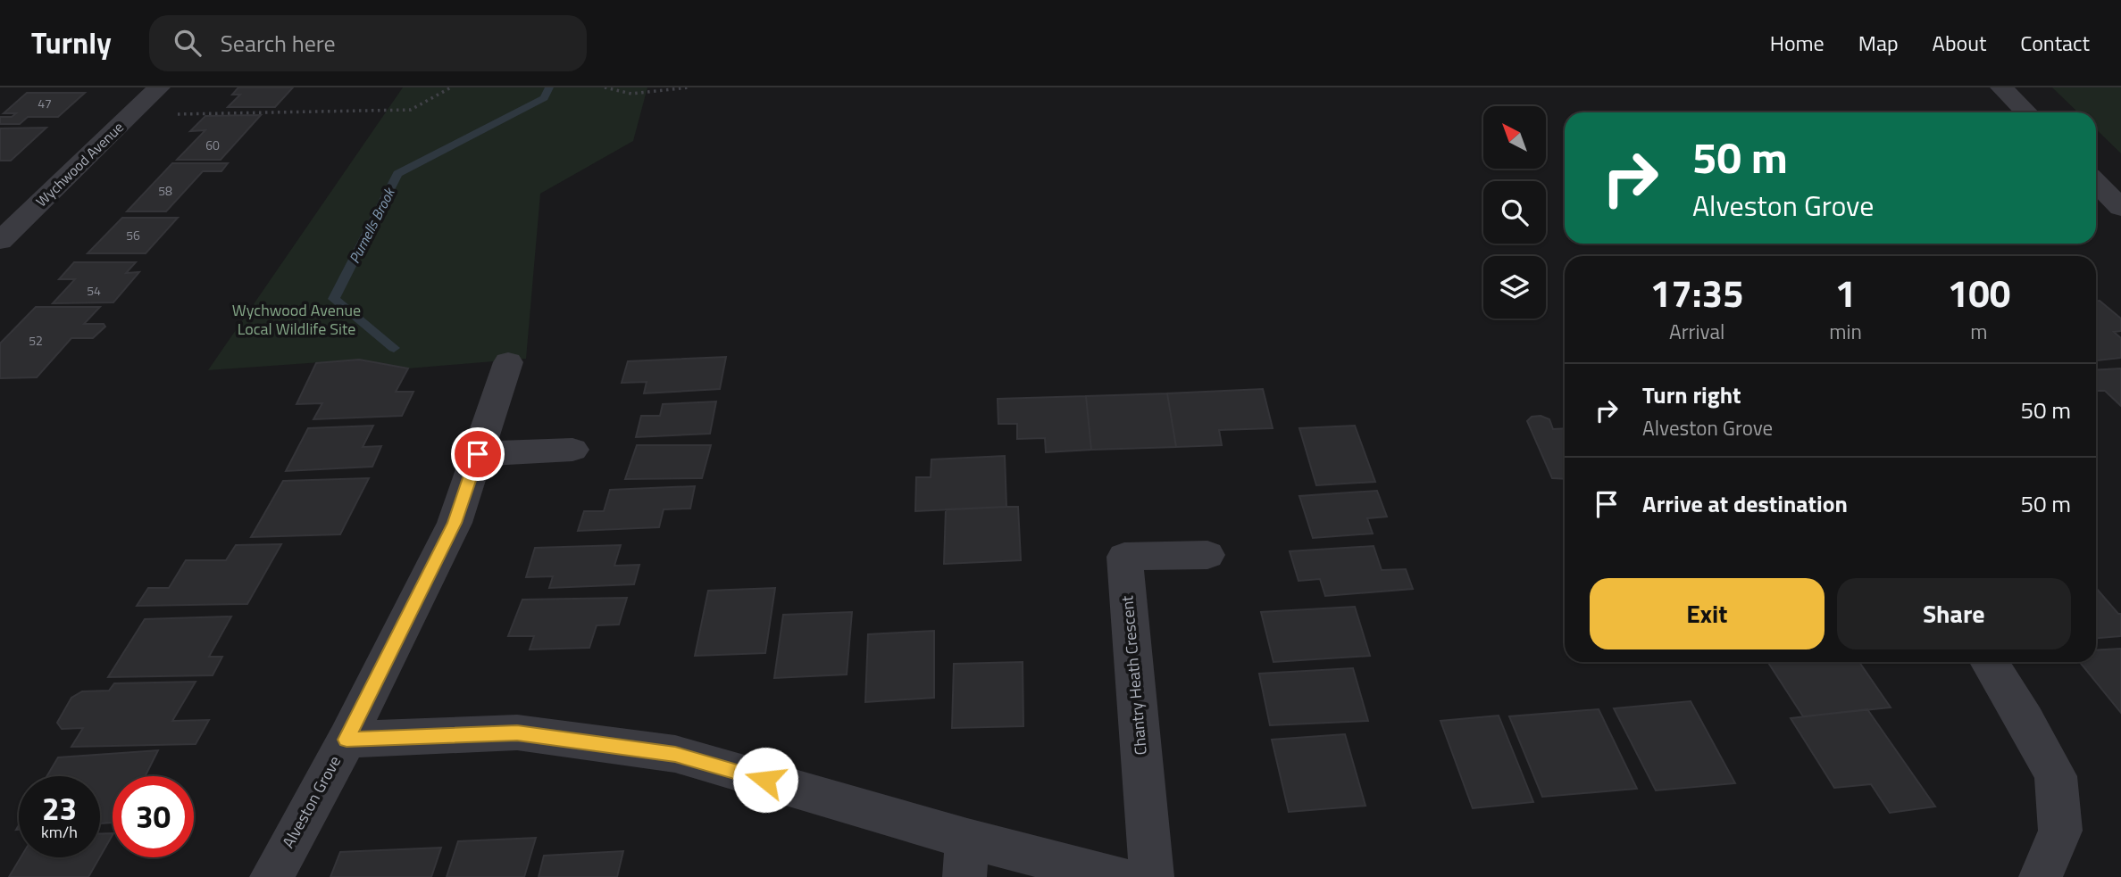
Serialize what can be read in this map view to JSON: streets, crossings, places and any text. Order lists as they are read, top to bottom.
{
  "streets": {
    "street": ["Wychwood Avenue", "Chantry Heath Crescent", "Alveston Grove"]
  },
  "water": ["Purnells Brook"],
  "parks": ["Wychwood Avenue Local Wildlife Site"],
  "house_numbers": [
    "47",
    "60",
    "58",
    "56",
    "54",
    "52"
  ],
  "north": "top left",
  "page": {
    "header": "Turnly",
    "search": "Search here",
    "nav": [
      "Home",
      "Map",
      "About",
      "Contact"
    ],
    "turn": ["50 m", "Alveston Grove"],
    "eta": [
      "17:35",
      "Arrival",
      "1",
      "min",
      "100",
      "m"
    ],
    "list": [
      {
        "name": "Turn right",
        "note": "Alveston Grove",
        "value": "50 m"
      },
      {
        "name": "Arrive at destination",
        "value": "50 m"
      }
    ],
    "buttons": ["Exit", "Share"],
    "speed": "23 km/h",
    "limit": "30"
  }
}
